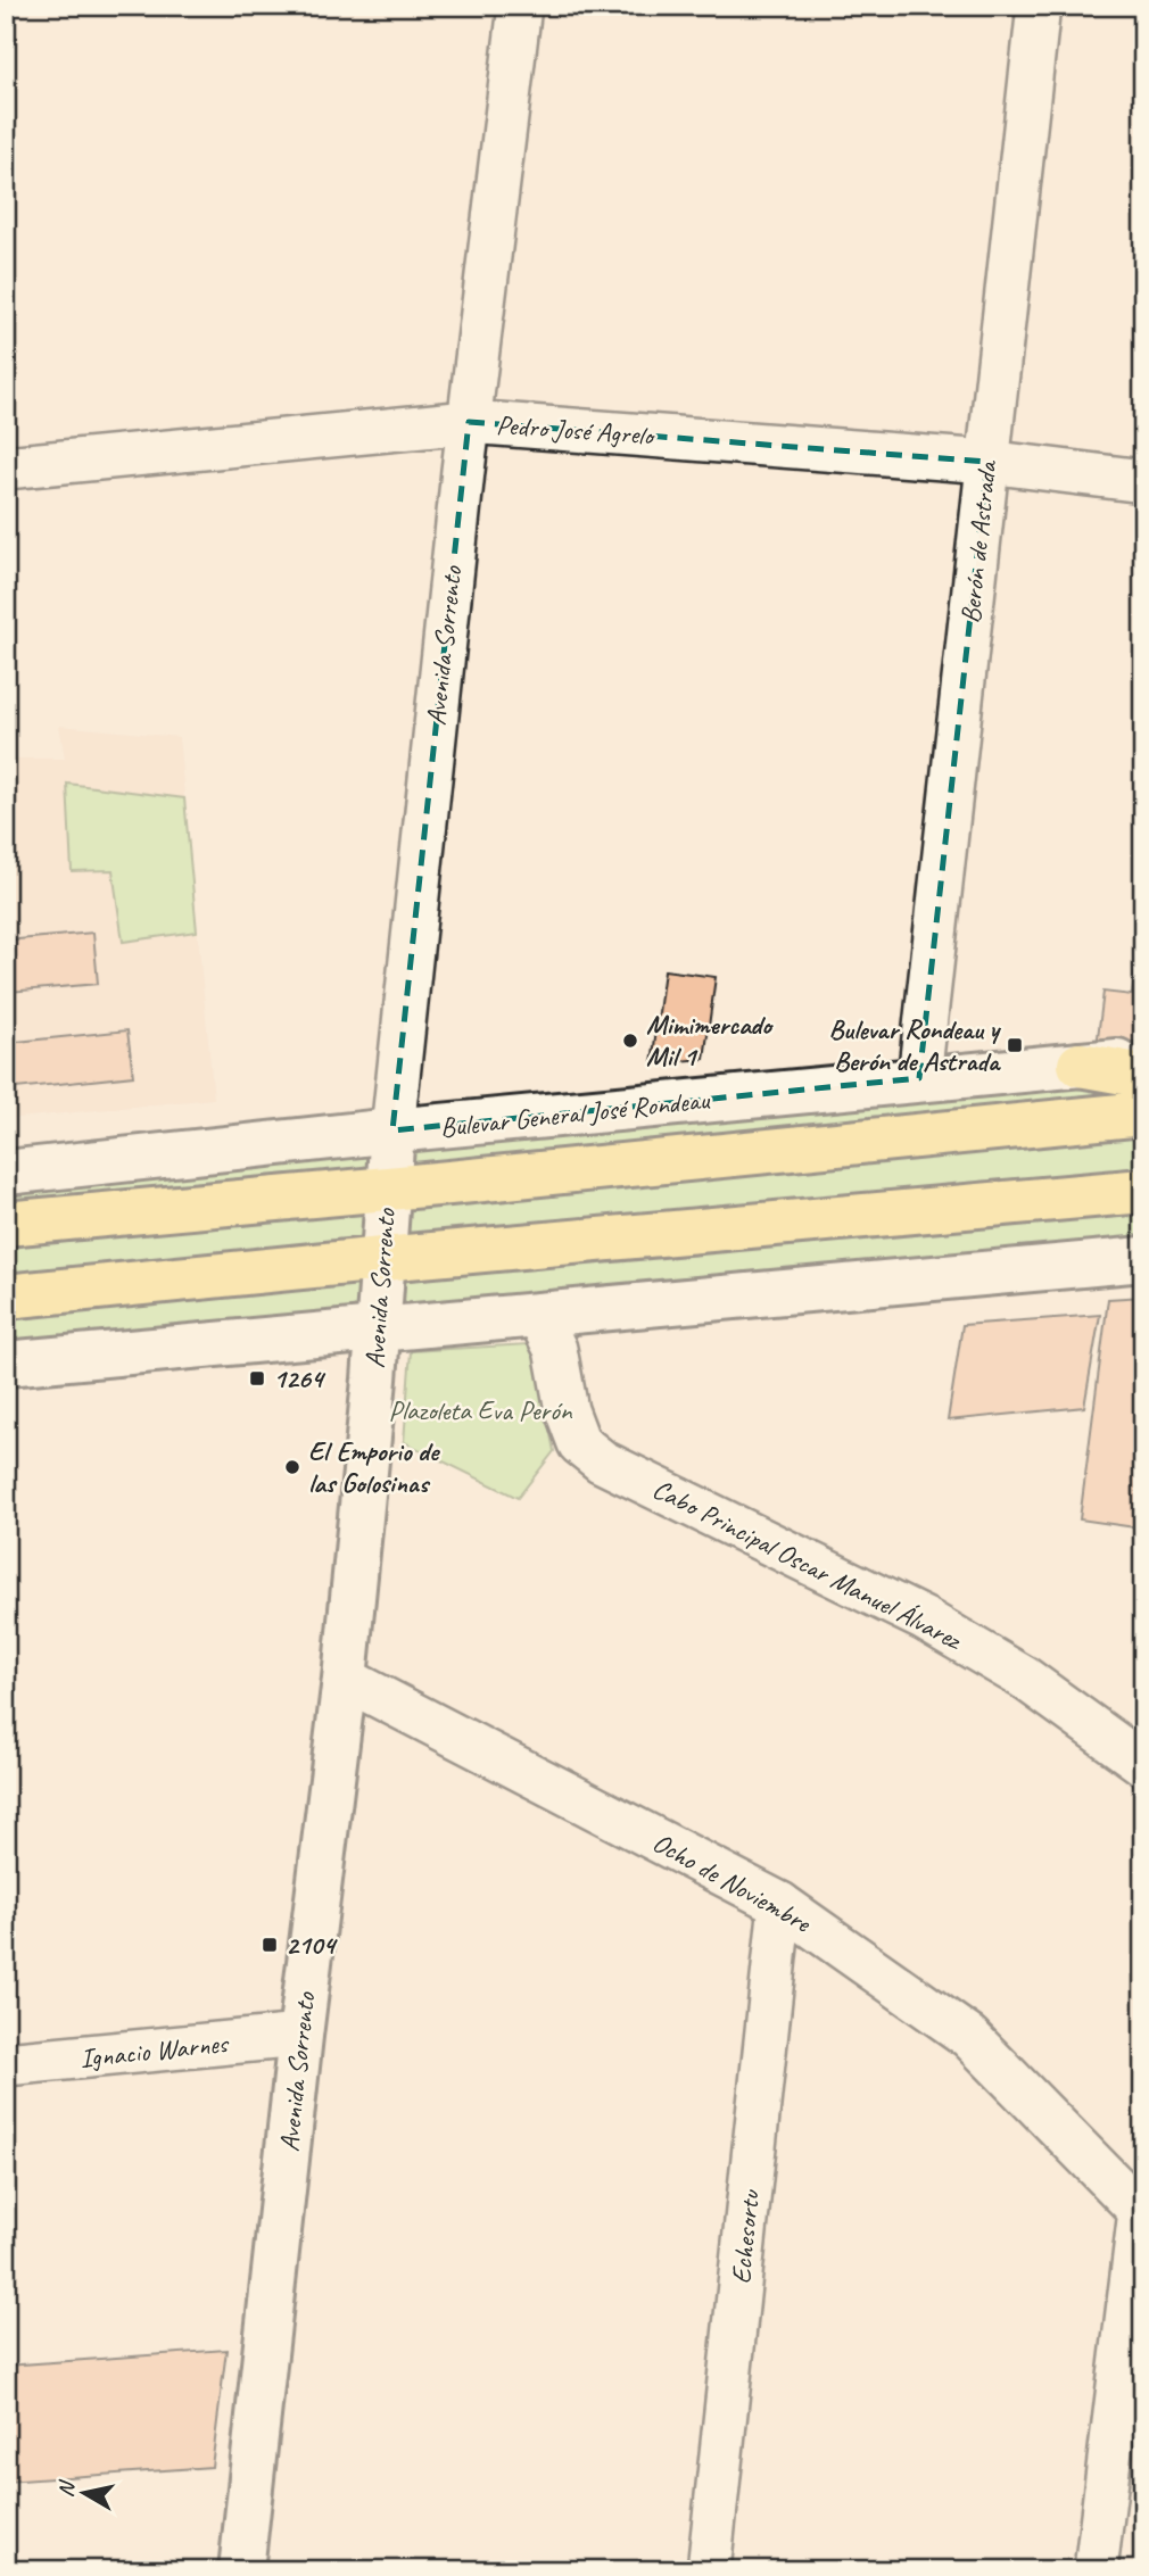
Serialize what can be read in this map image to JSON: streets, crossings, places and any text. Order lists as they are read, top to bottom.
{
  "streets": {
    "main road": ["Avenida Sorrento", "Bulevar General José Rondeau"],
    "street": [
      "Pedro José Agrelo",
      "Berón de Astrada",
      "Cabo Principal Oscar Manuel Álvarez",
      "Ocho de Noviembre",
      "Ignacio Warnes",
      "Echesortu"
    ]
  },
  "crossings": [
    ["Pedro José Agrelo", "Berón de Astrada"],
    ["Pedro José Agrelo", "Avenida Sorrento"],
    ["Berón de Astrada", "Bulevar General José Rondeau"],
    ["Avenida Sorrento", "Bulevar General José Rondeau"],
    ["Avenida Sorrento", "Ocho de Noviembre"],
    ["Avenida Sorrento", "Ignacio Warnes"],
    ["Ocho de Noviembre", "Echesortu"]
  ],
  "parks": ["Plazoleta Eva Perón"],
  "places": {
    "other": ["Mimimercado Mil 1", "El Emporio de las Golosinas"],
    "transit": ["Bulevar Rondeau y Berón de Astrada", "1264", "2104"]
  },
  "north": "left"
}
